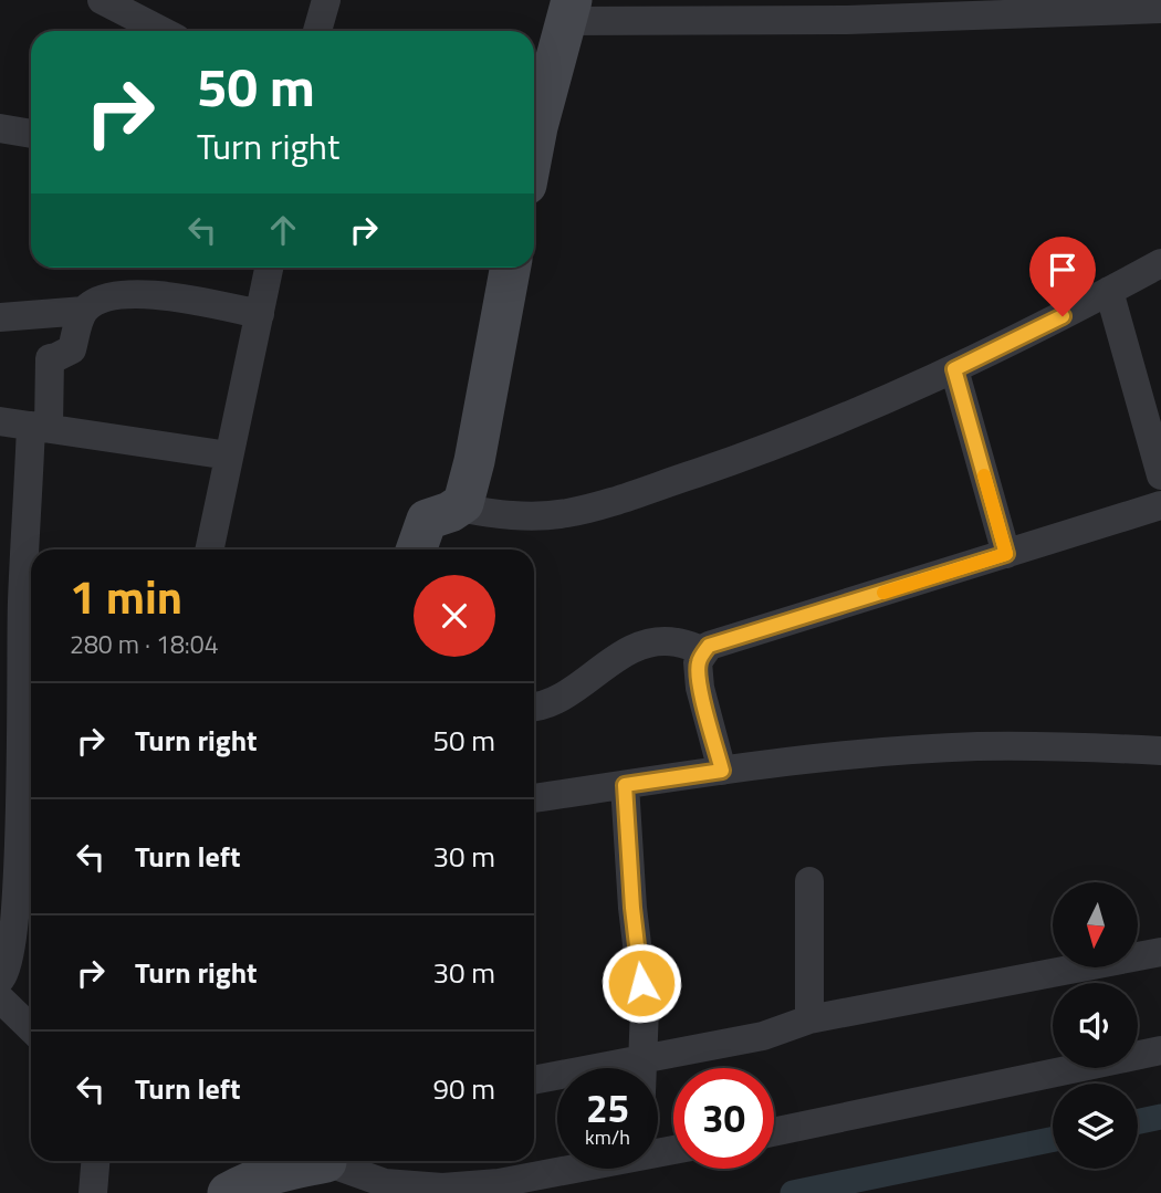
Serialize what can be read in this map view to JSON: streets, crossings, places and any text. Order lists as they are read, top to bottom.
{
  "north": "bottom",
  "page": {
    "turn": ["50 m", "Turn right"],
    "heading": ["1 min", "280 m · 18:04"],
    "list": [
      {
        "name": "Turn right",
        "value": "50 m"
      },
      {
        "name": "Turn left",
        "value": "30 m"
      },
      {
        "name": "Turn right",
        "value": "30 m"
      },
      {
        "name": "Turn left",
        "value": "90 m"
      }
    ],
    "speed": "25 km/h",
    "limit": "30"
  }
}
